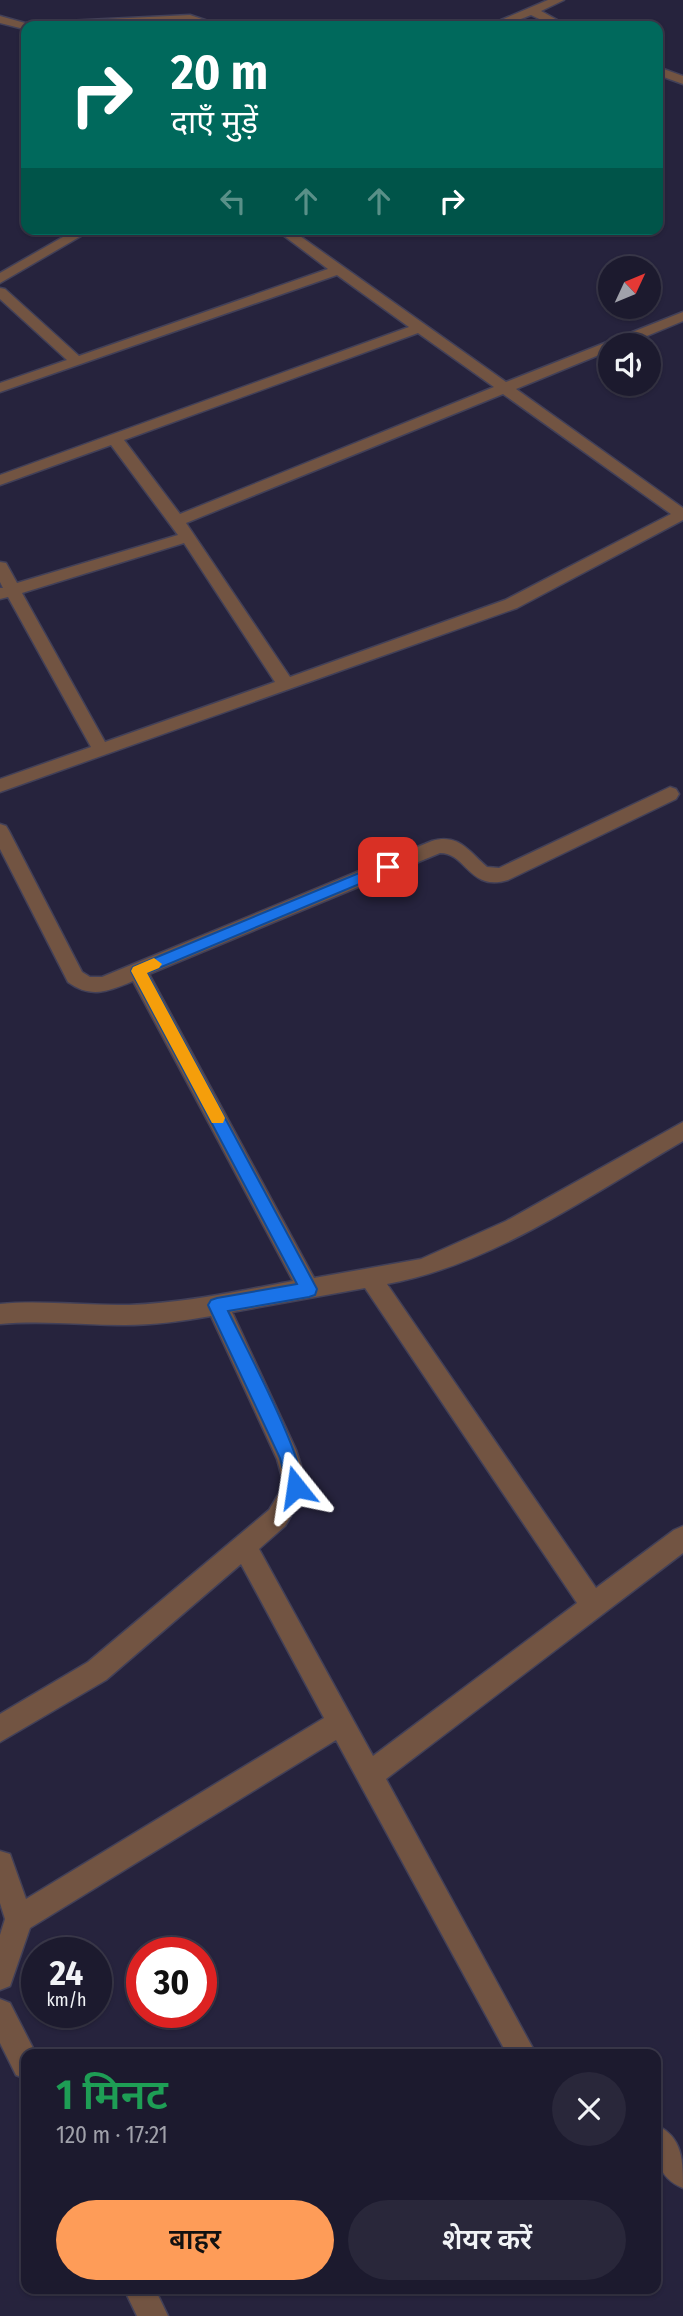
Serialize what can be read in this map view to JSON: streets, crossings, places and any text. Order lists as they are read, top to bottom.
{
  "north": "top right",
  "page": {
    "turn": ["20 m", "दाएँ मुड़ें"],
    "speed": "24 km/h",
    "limit": "30",
    "heading": ["1 मिनट", "120 m · 17:21"],
    "buttons": ["बाहर", "शेयर करें"]
  }
}
